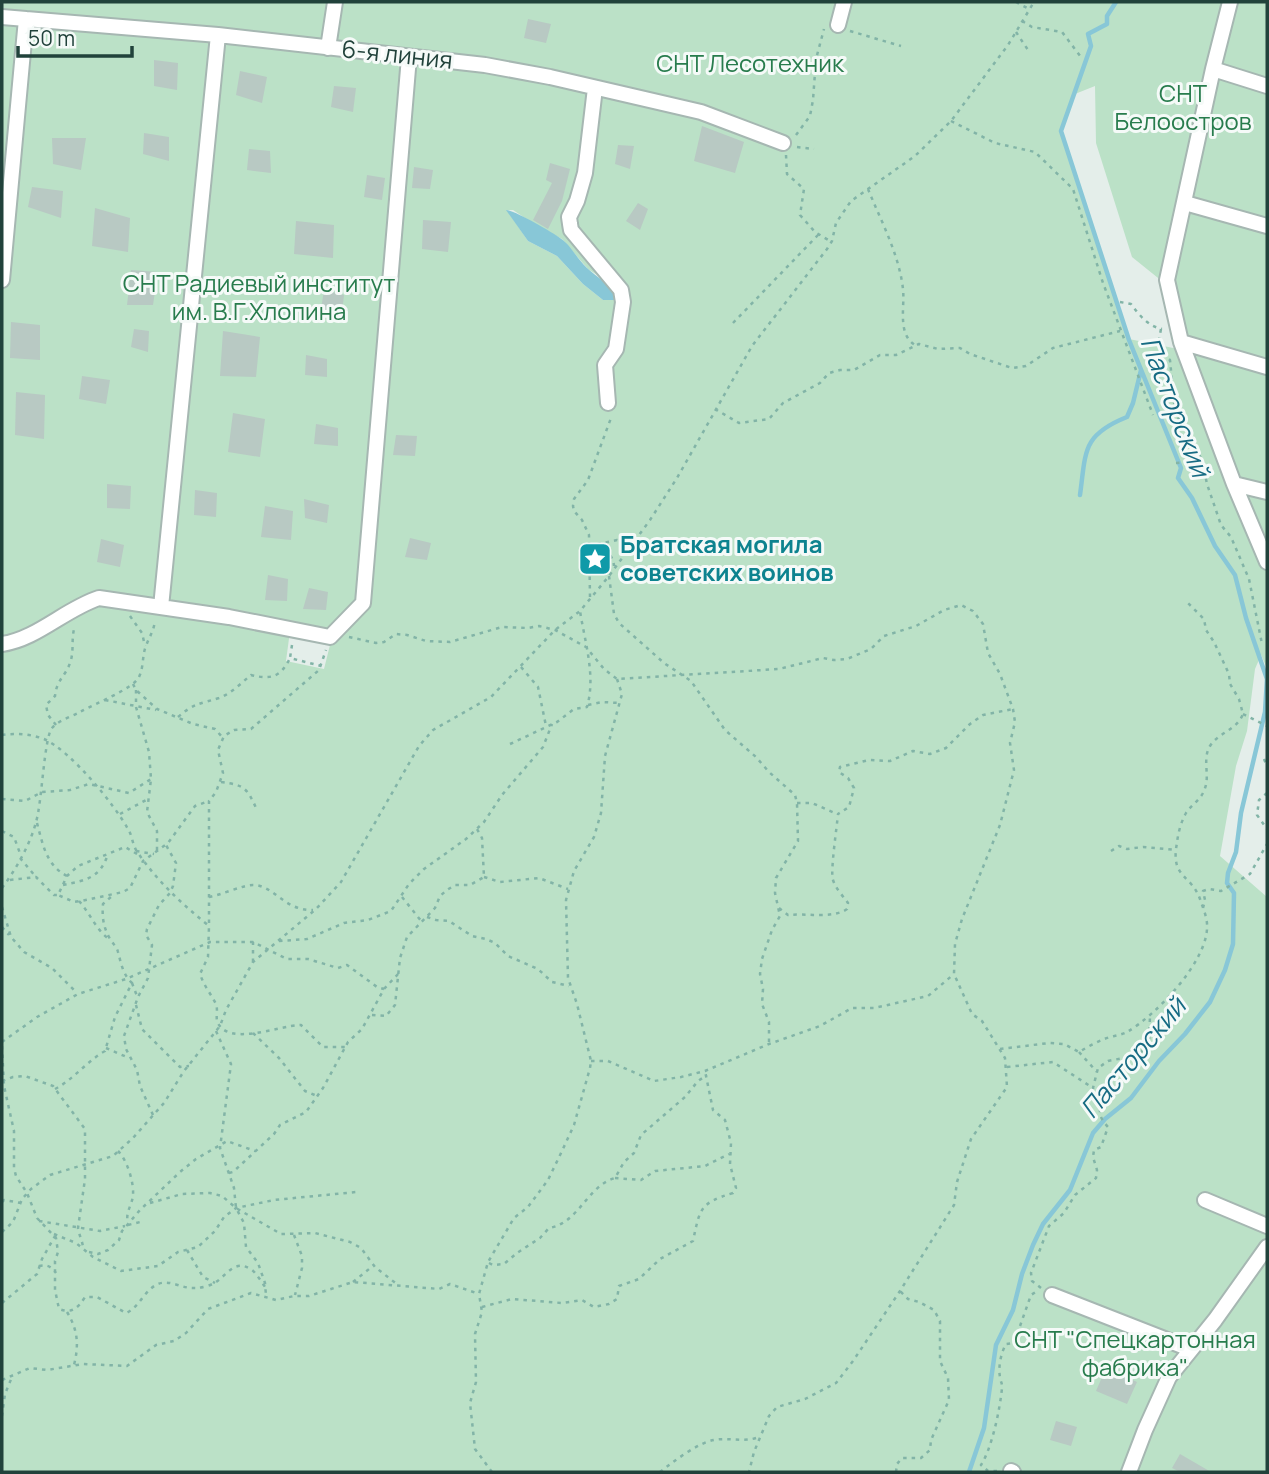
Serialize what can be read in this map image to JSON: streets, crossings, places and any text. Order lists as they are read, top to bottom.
{
  "streets": {
    "street": ["6-я линия"]
  },
  "water": ["Пасторский"],
  "parks": [
    "СНТ Лесотехник",
    "СНТ Белоостров",
    "СНТ Радиевый институт им. В.Г.Хлопина",
    "СНТ \"Спецкартонная фабрика\""
  ],
  "places": {
    "place": ["Братская могила советских воинов"]
  },
  "scale_bar": "50 m"
}
